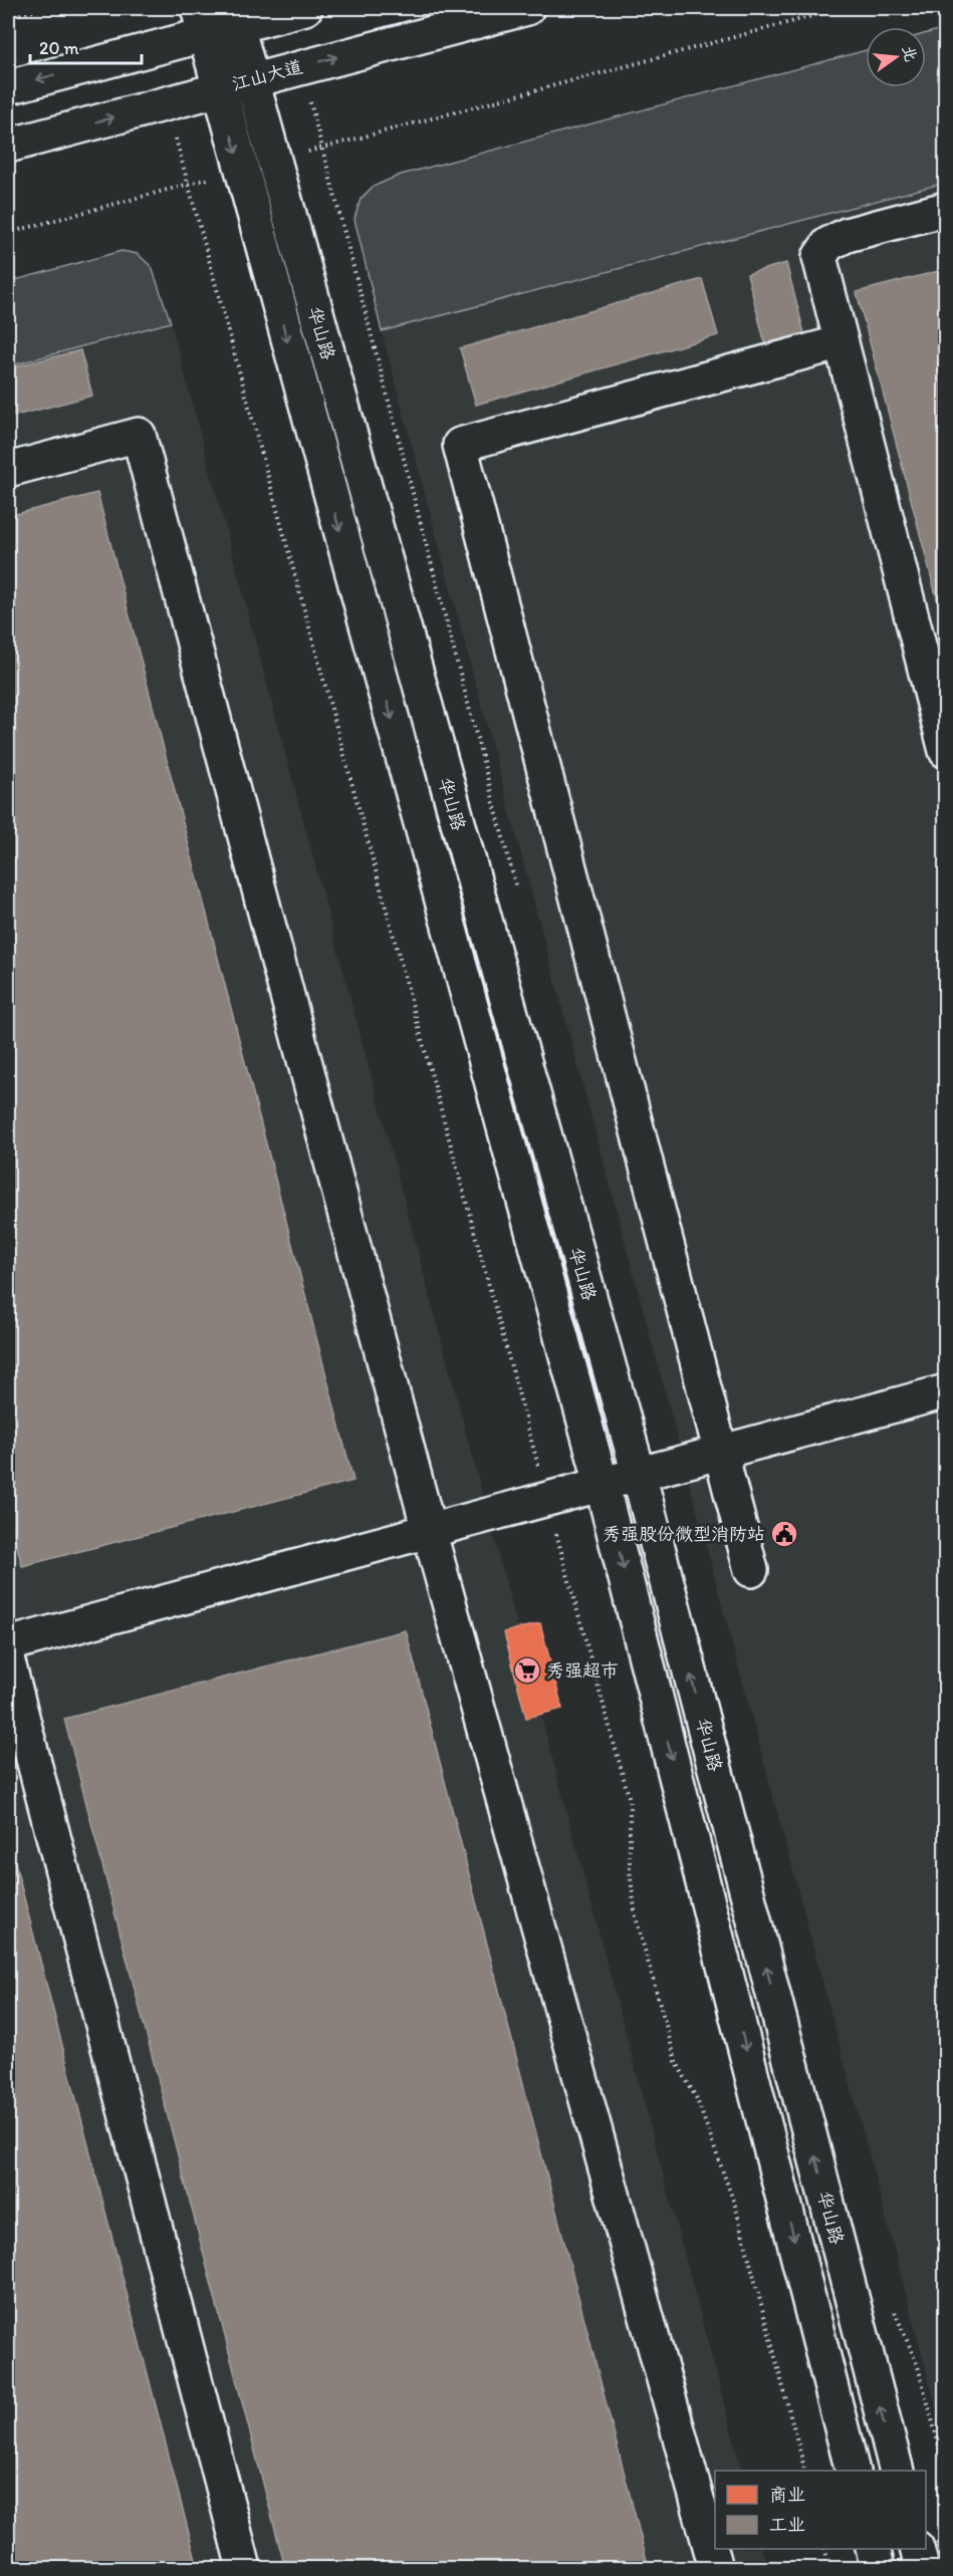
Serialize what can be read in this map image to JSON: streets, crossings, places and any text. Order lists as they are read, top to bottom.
{
  "streets": {
    "street": ["江山大道", "华山路"]
  },
  "crossings": [
    ["江山大道", "华山路"]
  ],
  "places": {
    "public building": ["秀强股份微型消防站"],
    "supermarket": ["秀强超市"]
  },
  "legend": ["商业", "工业"],
  "scale_bar": "20 m",
  "north": "right"
}
